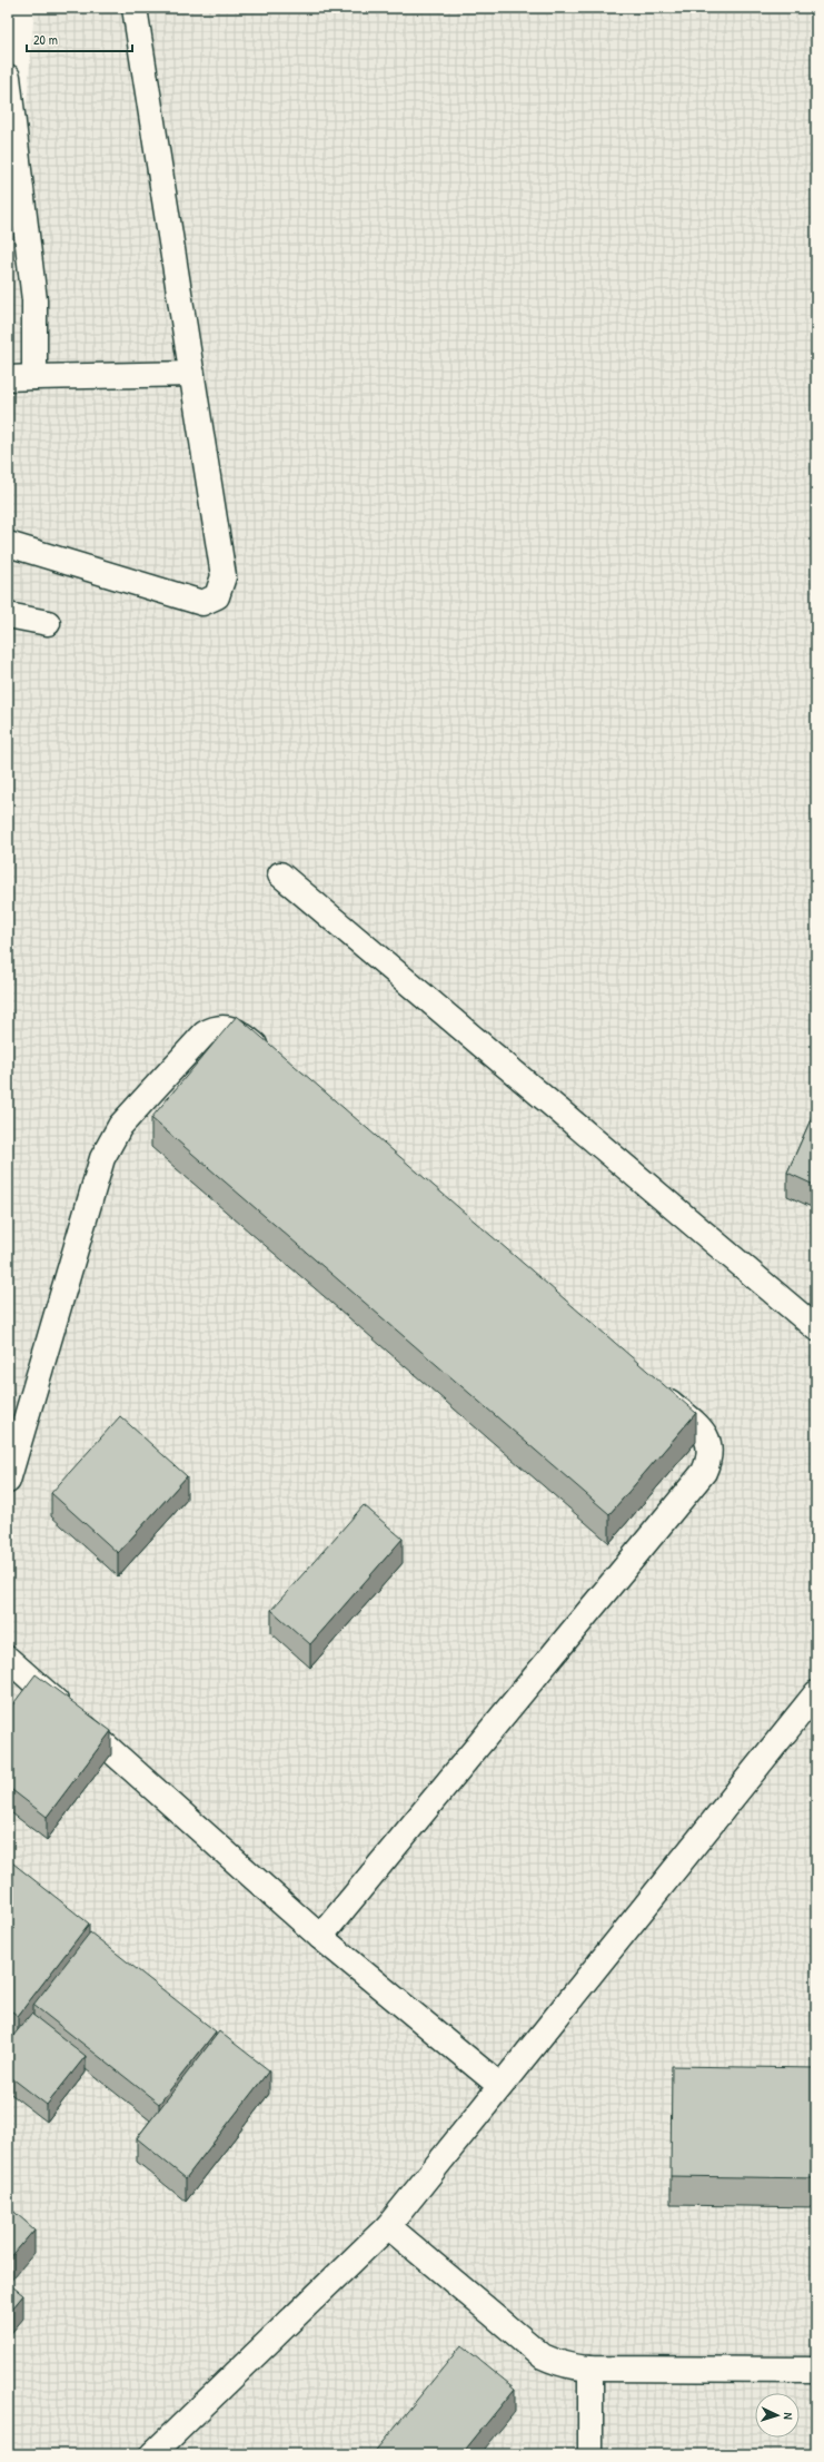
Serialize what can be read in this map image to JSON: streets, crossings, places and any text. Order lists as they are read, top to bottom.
{
  "scale_bar": "20 m",
  "north": "right"
}
